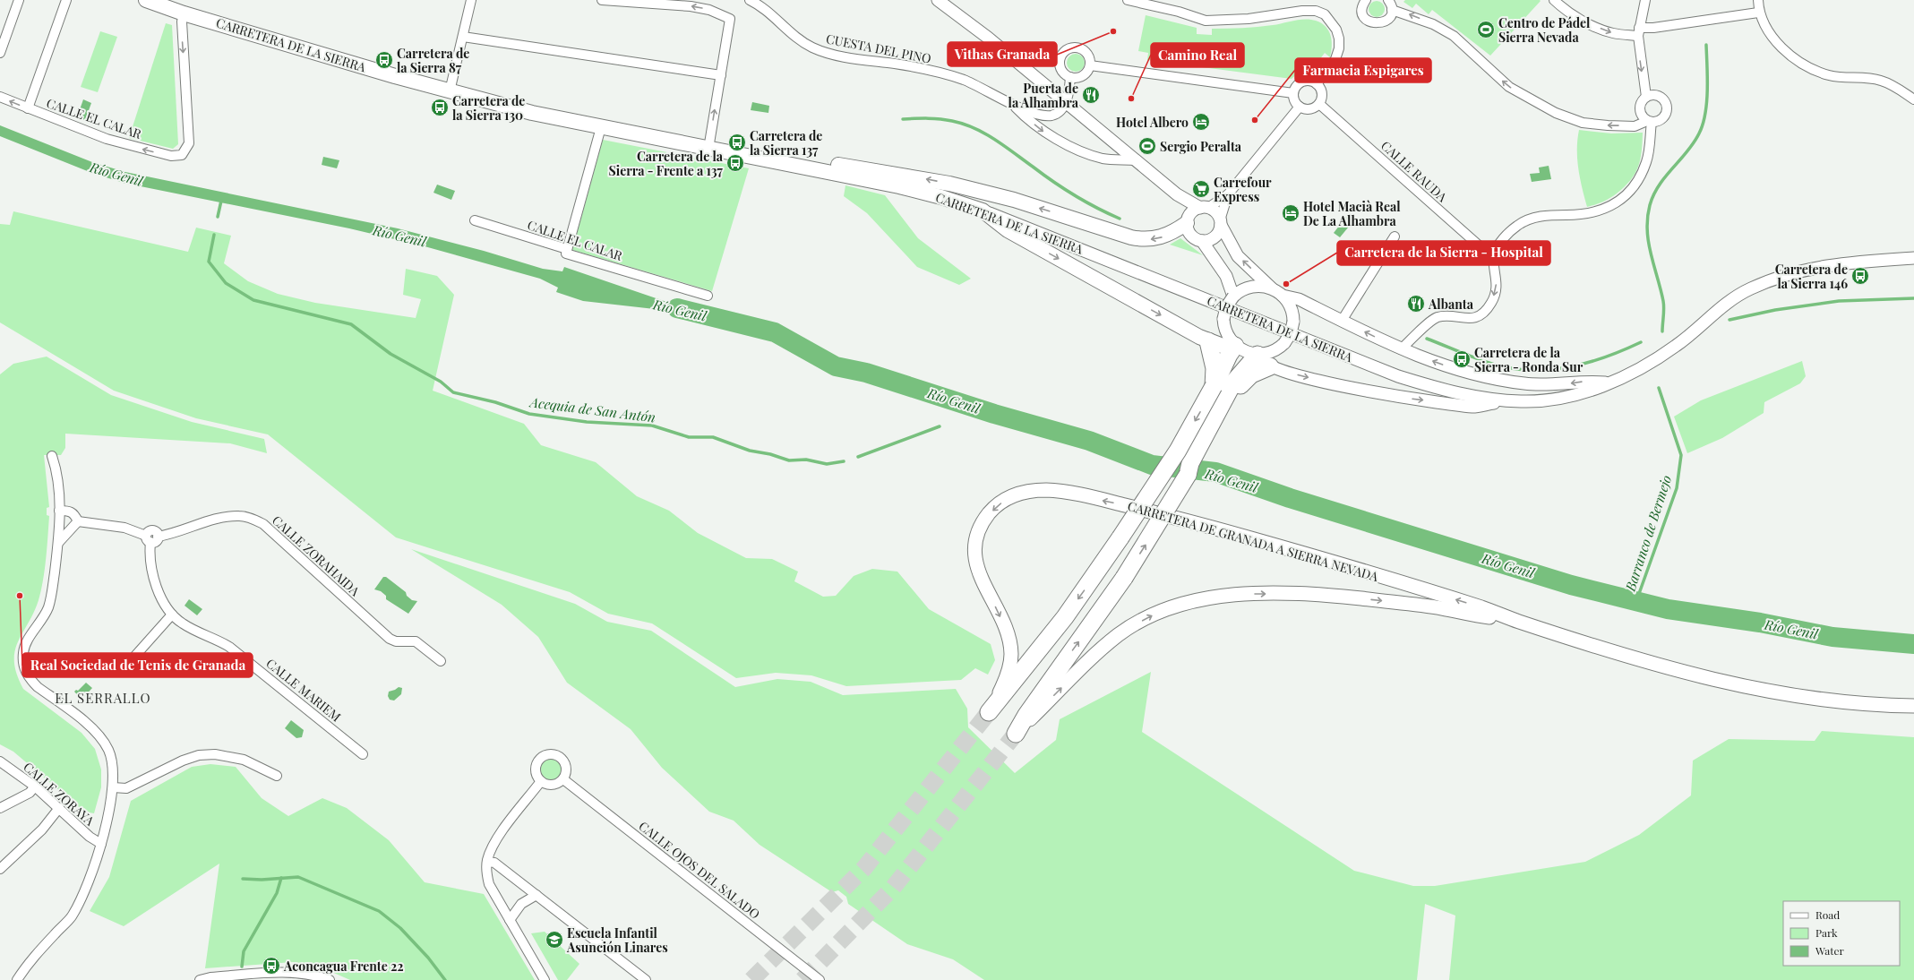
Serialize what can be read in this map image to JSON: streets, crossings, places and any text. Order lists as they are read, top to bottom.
{
  "streets": {
    "main road": ["CARRETERA DE LA SIERRA", "CARRETERA DE GRANADA A SIERRA NEVADA"],
    "street": [
      "CUESTA DEL PINO",
      "CALLE EL CALAR",
      "CALLE RAUDA",
      "CALLE ZORAHAIDA",
      "CALLE MARIEM",
      "CALLE ZORAYA",
      "CALLE OJOS DEL SALADO"
    ]
  },
  "crossings": [
    ["CARRETERA DE LA SIERRA", "CALLE EL CALAR"],
    ["CALLE ZORAHAIDA", "CALLE MARIEM"]
  ],
  "districts": ["EL SERRALLO"],
  "water": ["Río Genil", "Acequia de San Antón", "Barranco de Bermejo"],
  "places": {
    "sports": ["Centro de Pádel Sierra Nevada", "Sergio Peralta"],
    "other": [
      "Vithas Granada",
      "Camino Real",
      "Farmacia Espigares",
      "Carretera de la Sierra - Hospital",
      "Real Sociedad de Tenis de Granada"
    ],
    "bus stop": [
      "Carretera de la Sierra 87",
      "Carretera de la Sierra 130",
      "Carretera de la Sierra 137",
      "Carretera de la Sierra - Frente a 137",
      "Carretera de la Sierra 146",
      "Carretera de la Sierra - Ronda Sur",
      "Aconcagua Frente 22"
    ],
    "restaurant": ["Puerta de la Alhambra", "Albanta"],
    "hotel": ["Hotel Albero", "Hotel Macià Real De La Alhambra"],
    "supermarket": ["Carrefour Express"],
    "school or university": ["Escuela Infantil Asunción Linares"]
  },
  "legend": ["Road", "Park", "Water"]
}
